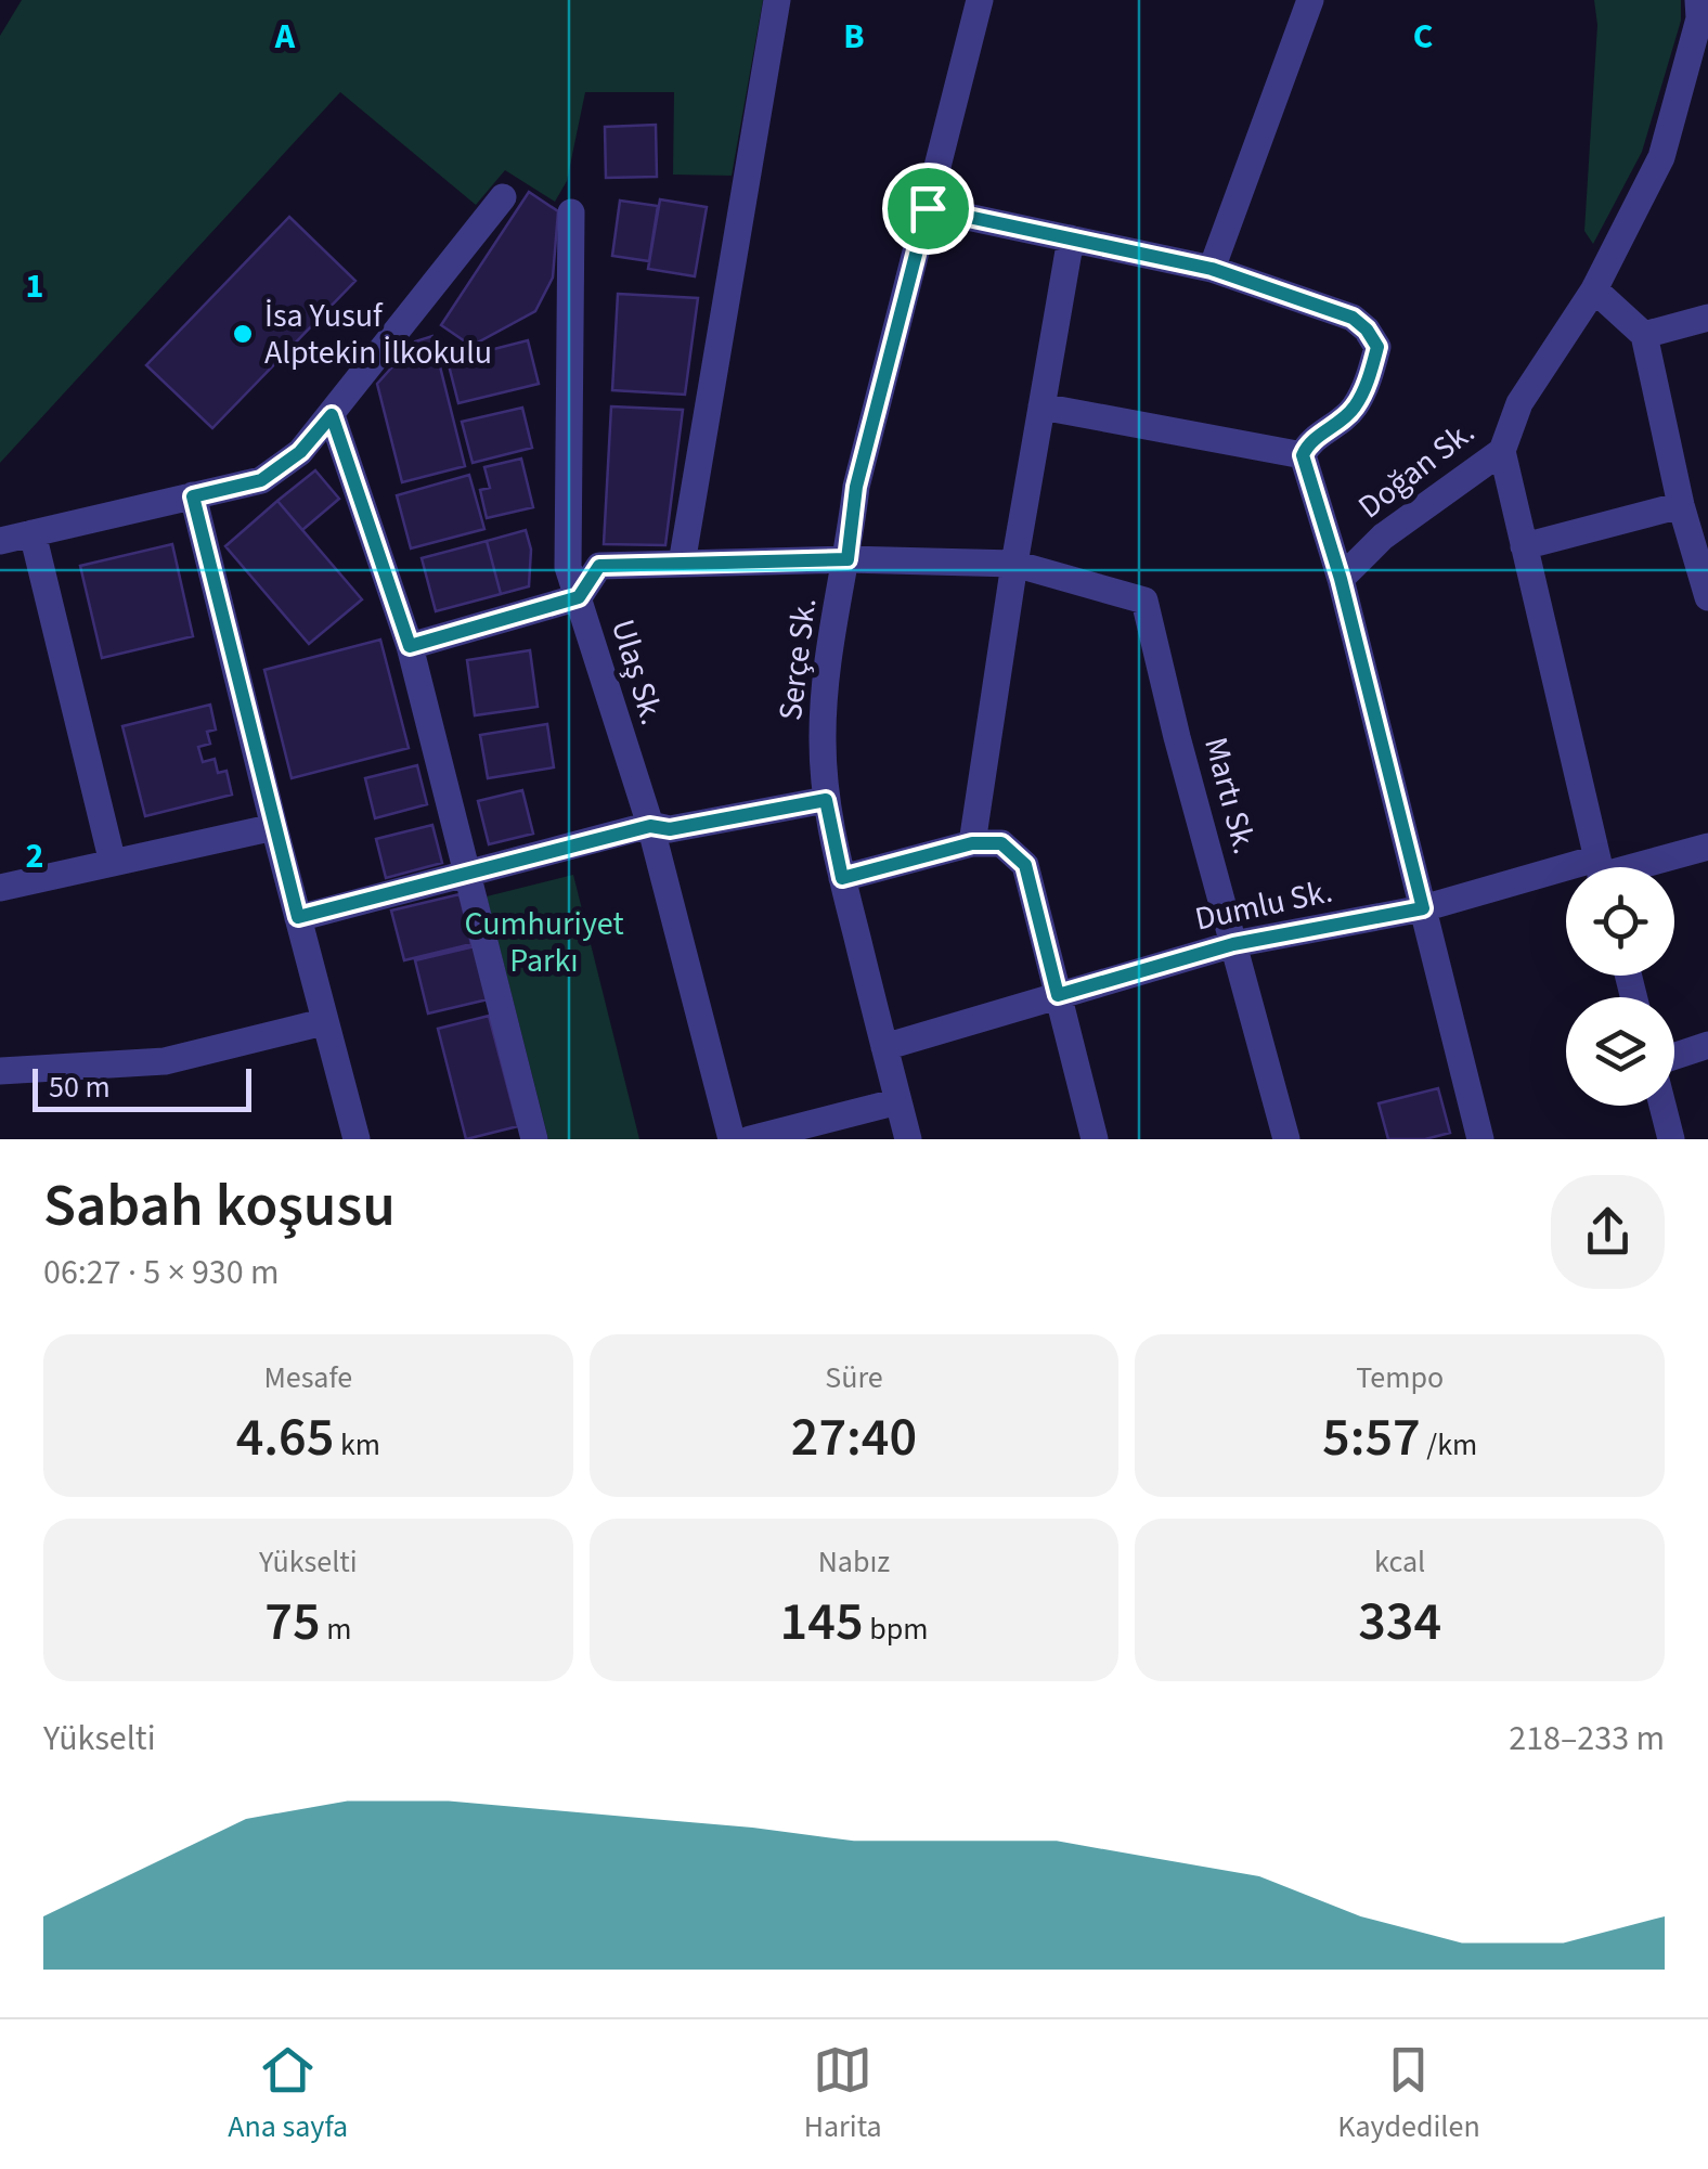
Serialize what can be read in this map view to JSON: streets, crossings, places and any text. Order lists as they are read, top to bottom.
{
  "streets": {
    "street": [
      "Doğan Sk.",
      "Serçe Sk.",
      "Ulaş Sk.",
      "Martı Sk.",
      "Dumlu Sk."
    ]
  },
  "crossings": [
    ["Serçe Sk.", "Dumlu Sk."],
    ["Martı Sk.", "Dumlu Sk."]
  ],
  "parks": ["Cumhuriyet Parkı"],
  "places": ["İsa Yusuf Alptekin İlkokulu"],
  "scale_bar": "50 m",
  "page": {
    "scale": "50 m",
    "heading": ["Sabah koşusu", "06:27 · 5 × 930 m"],
    "stats": [
      ["Mesafe", "4.65 km"],
      ["Süre", "27:40"],
      ["Tempo", "5:57 /km"],
      ["Yükselti", "75 m"],
      ["Nabız", "145 bpm"],
      ["kcal", "334"]
    ],
    "chart": ["Yükselti", "218–233 m"],
    "tabs": ["Ana sayfa", "Harita", "Kaydedilen"]
  },
  "grid": {
    "columns": ["A", "B", "C"],
    "rows": ["1", "2"]
  }
}
